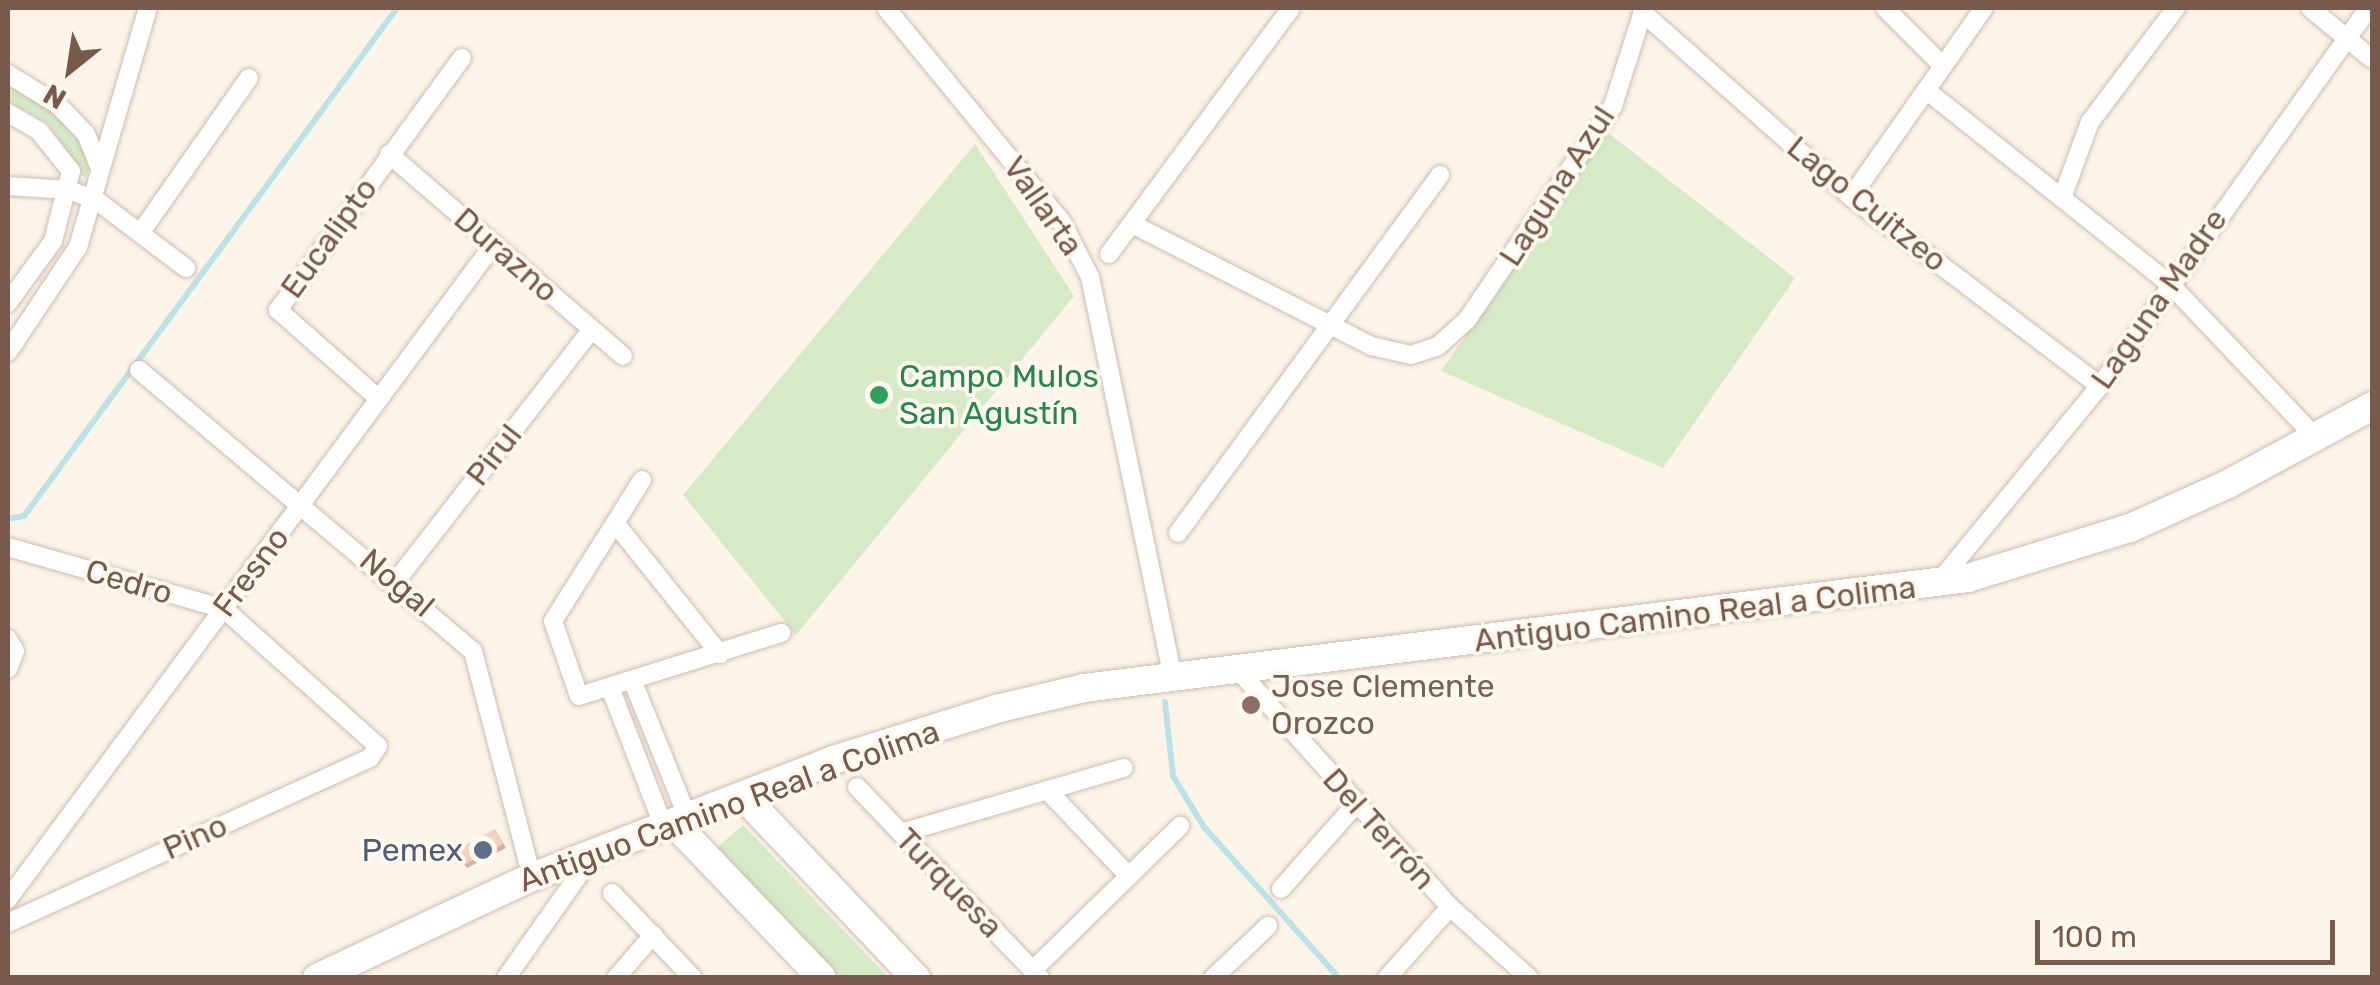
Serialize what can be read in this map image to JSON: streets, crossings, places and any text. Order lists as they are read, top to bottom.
{
  "streets": {
    "main road": ["Antiguo Camino Real a Colima"],
    "street": [
      "Laguna Azul",
      "Lago Cuitzeo",
      "Vallarta",
      "Eucalipto",
      "Durazno",
      "Laguna Madre",
      "Pirul",
      "Fresno",
      "Cedro",
      "Nogal",
      "Del Terrón",
      "Pino",
      "Turquesa"
    ]
  },
  "crossings": [
    ["Laguna Azul", "Lago Cuitzeo"],
    ["Lago Cuitzeo", "Laguna Madre"],
    ["Vallarta", "Antiguo Camino Real a Colima"],
    ["Eucalipto", "Durazno"],
    ["Eucalipto", "Fresno"],
    ["Durazno", "Pirul"],
    ["Durazno", "Fresno"],
    ["Laguna Madre", "Antiguo Camino Real a Colima"],
    ["Pirul", "Nogal"],
    ["Fresno", "Cedro"],
    ["Fresno", "Nogal"],
    ["Cedro", "Pino"],
    ["Nogal", "Antiguo Camino Real a Colima"],
    ["Antiguo Camino Real a Colima", "Del Terrón"]
  ],
  "places": ["Campo Mulos San Agustín", "Jose Clemente Orozco", "Pemex"],
  "scale_bar": "100 m",
  "north": "bottom left"
}
